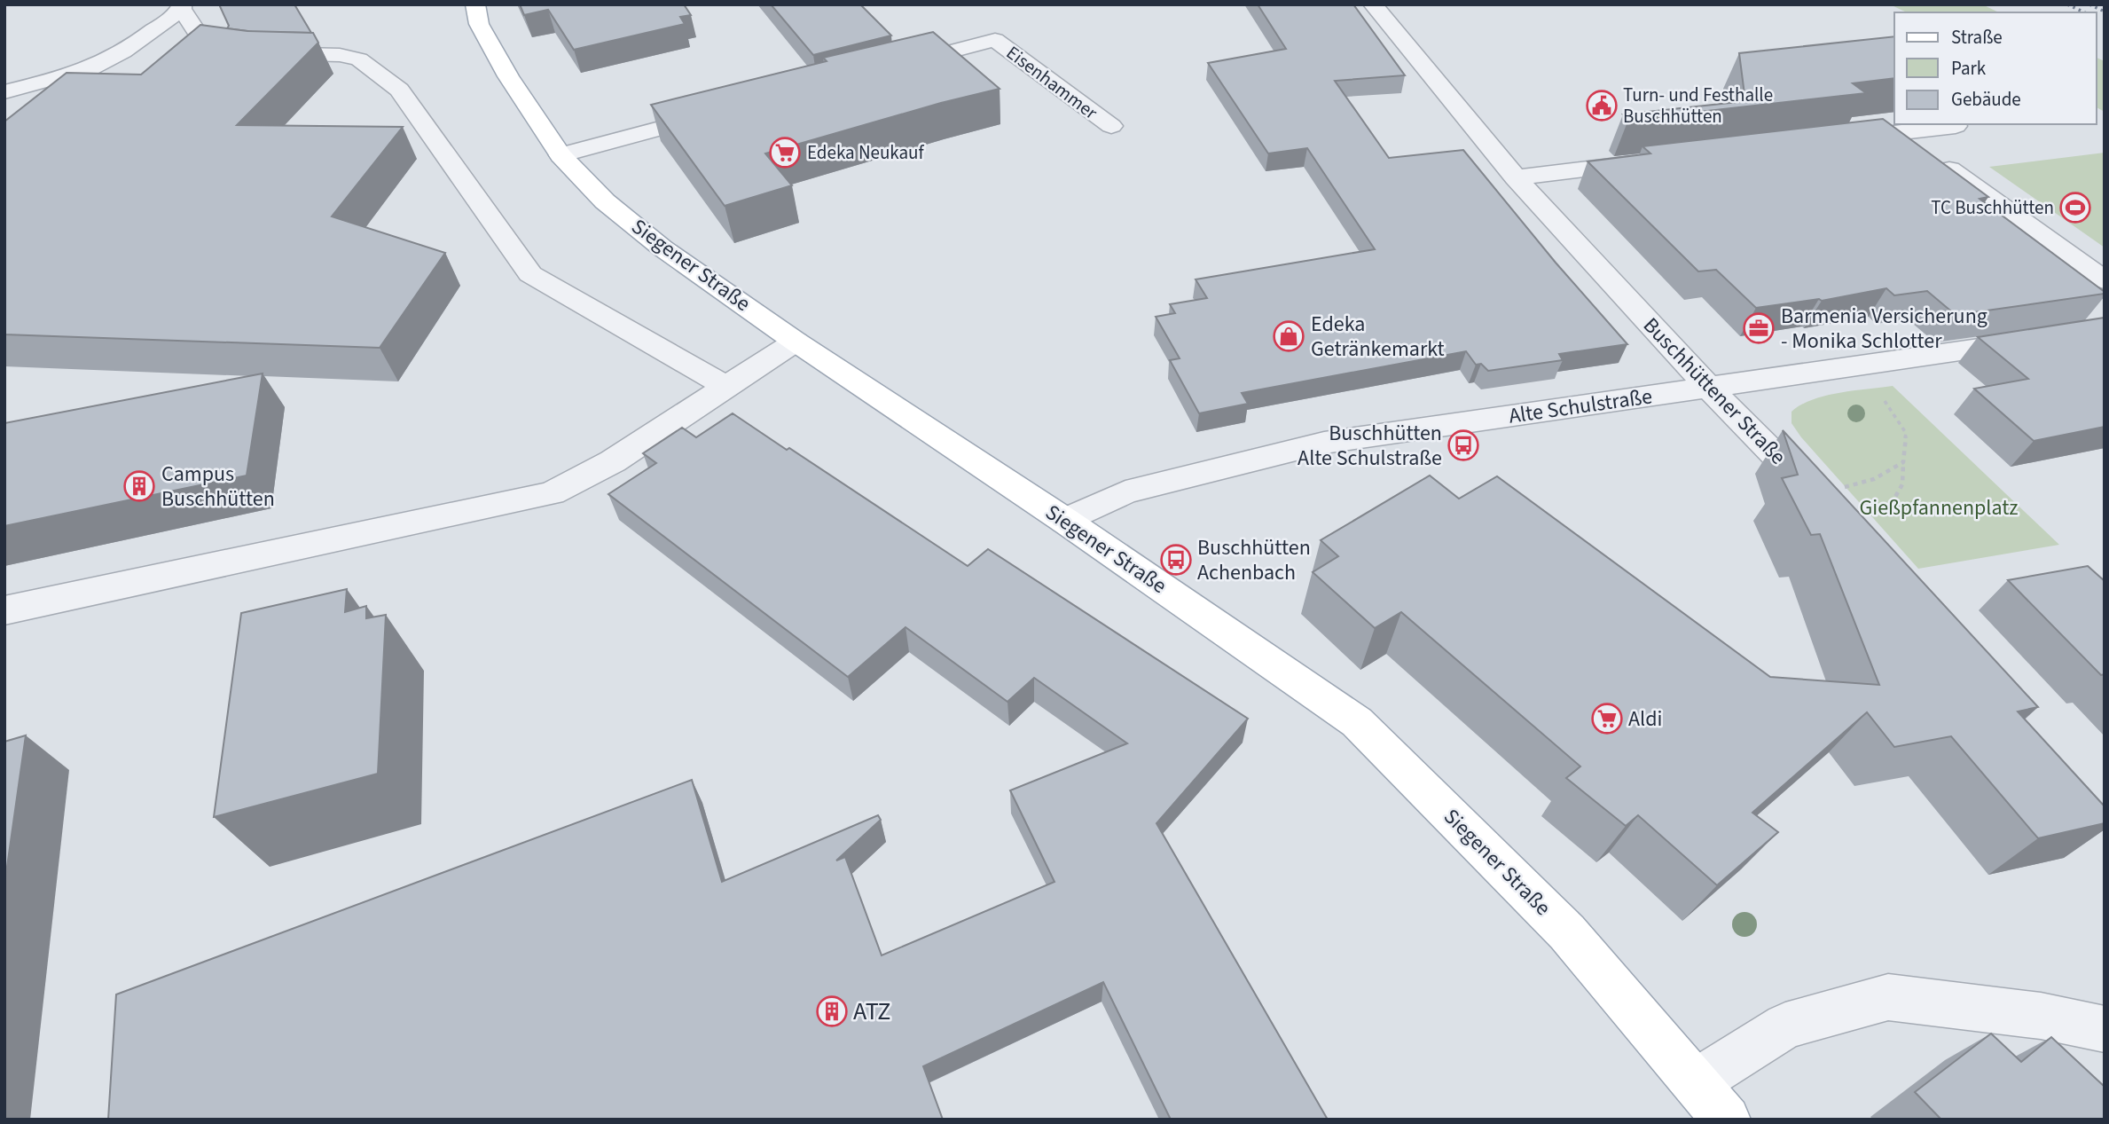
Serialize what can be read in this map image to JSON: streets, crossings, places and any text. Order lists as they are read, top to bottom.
{
  "streets": {
    "main road": ["Siegener Straße"],
    "street": ["Eisenhammer", "Buschhüttener Straße", "Alte Schulstraße"]
  },
  "crossings": [
    ["Siegener Straße", "Alte Schulstraße"],
    ["Buschhüttener Straße", "Alte Schulstraße"]
  ],
  "parks": ["Gießpfannenplatz"],
  "places": {
    "public building": ["Turn- und Festhalle Buschhütten"],
    "supermarket": ["Edeka Neukauf", "Aldi"],
    "sports": ["TC Buschhütten"],
    "office": ["Barmenia Versicherung - Monika Schlotter"],
    "shop": ["Edeka Getränkemarkt"],
    "bus stop": ["Buschhütten Alte Schulstraße", "Buschhütten Achenbach"],
    "building": ["Campus Buschhütten", "ATZ"]
  },
  "legend": ["Straße", "Park", "Gebäude"]
}
